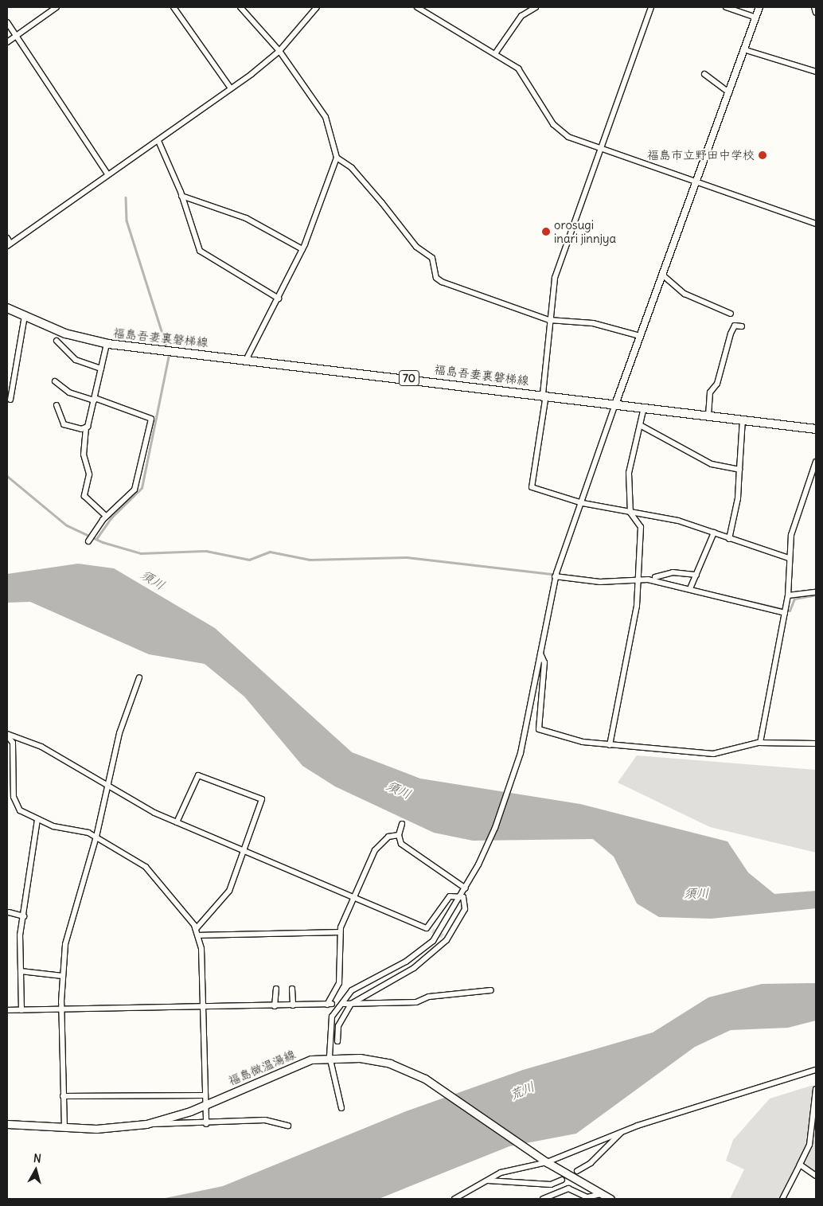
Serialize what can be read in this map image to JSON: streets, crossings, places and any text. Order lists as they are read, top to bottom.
{
  "streets": {
    "main road": ["福島吾妻裏磐梯線", "70", "福島微温湯線"]
  },
  "water": ["須川", "荒川"],
  "places": ["福島市立野田中学校", "orosugi inari jinnjya"],
  "north": "top"
}
